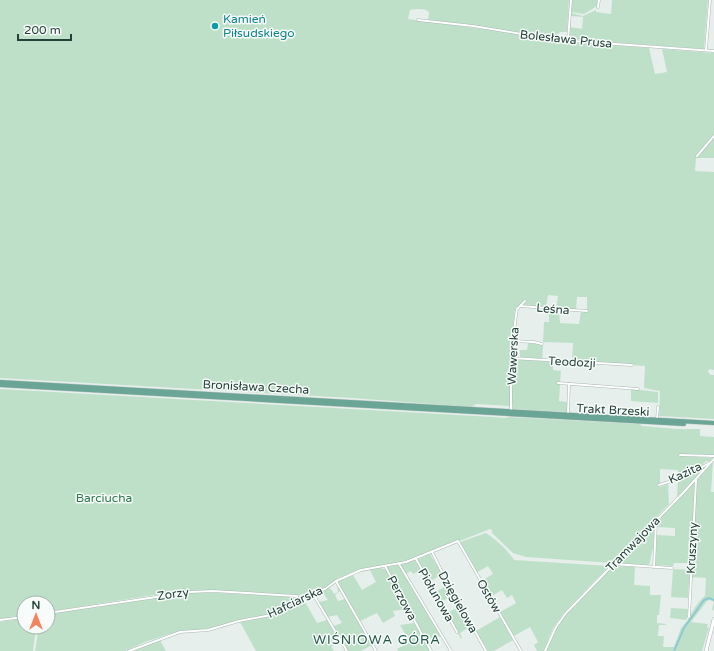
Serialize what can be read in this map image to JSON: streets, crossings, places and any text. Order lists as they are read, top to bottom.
{
  "streets": {
    "main road": ["Bronisława Czecha", "Trakt Brzeski"],
    "street": [
      "Bolesława Prusa",
      "Leśna",
      "Wawerska",
      "Teodozji",
      "Kazita",
      "Tramwajowa",
      "Kruszyny",
      "Zorzy",
      "Piołunowa",
      "Ostów",
      "Perzowa",
      "Hafciarska",
      "Dzięgielowa"
    ]
  },
  "crossings": [
    ["Leśna", "Wawerska"],
    ["Wawerska", "Teodozji"],
    ["Wawerska", "Bronisława Czecha"],
    ["Wawerska", "Trakt Brzeski"],
    ["Bronisława Czecha", "Trakt Brzeski"],
    ["Kazita", "Tramwajowa"],
    ["Tramwajowa", "Kruszyny"],
    ["Zorzy", "Hafciarska"],
    ["Piołunowa", "Hafciarska"],
    ["Ostów", "Hafciarska"],
    ["Perzowa", "Hafciarska"],
    ["Hafciarska", "Dzięgielowa"]
  ],
  "districts": ["WIŚNIOWA GÓRA"],
  "parks": ["Barciucha"],
  "places": ["Kamień Piłsudskiego"],
  "scale_bar": "200 m",
  "north": "top"
}
